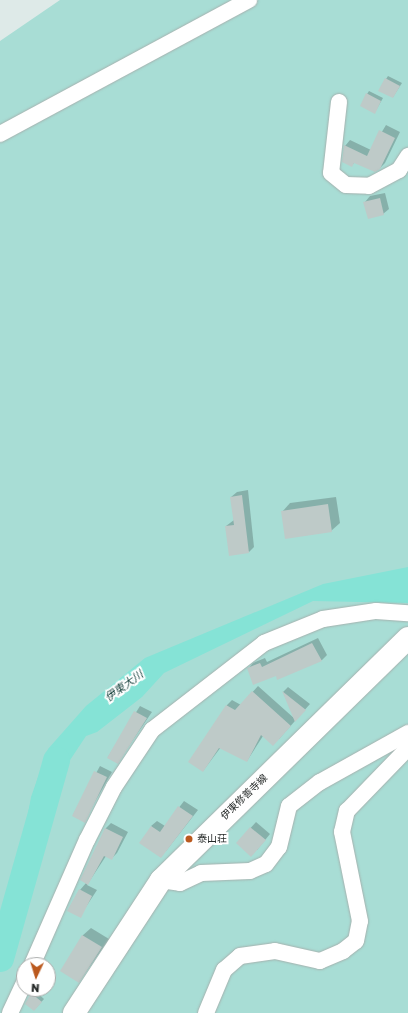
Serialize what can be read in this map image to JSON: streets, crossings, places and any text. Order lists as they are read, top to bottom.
{
  "streets": {
    "main road": ["伊東修善寺線"]
  },
  "water": ["伊東大川"],
  "places": ["泰山荘"],
  "north": "bottom"
}
